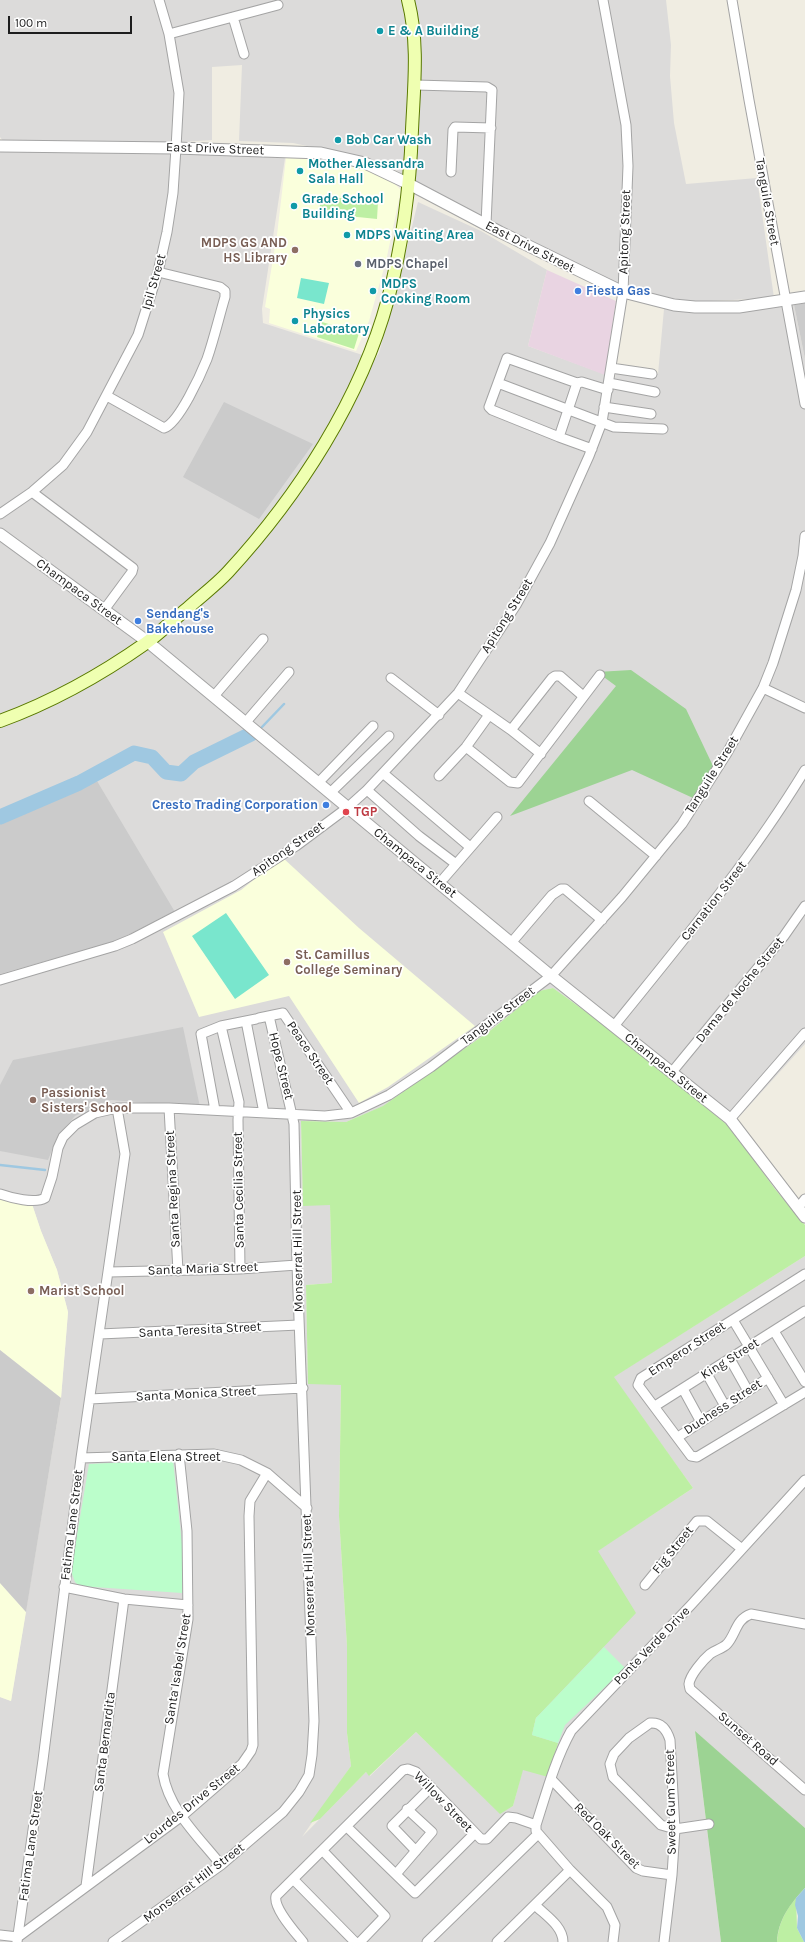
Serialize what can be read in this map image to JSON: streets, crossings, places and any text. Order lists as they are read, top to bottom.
{
  "streets": {
    "street": [
      "East Drive Street",
      "Tanguile Street",
      "Apitong Street",
      "Ipil Street",
      "Champaca Street",
      "Carnation Street",
      "Dama de Noche Street",
      "Peace Street",
      "Hope Street",
      "Santa Regina Street",
      "Santa Cecilia Street",
      "Monserrat Hill Street",
      "Santa Maria Street",
      "Santa Teresita Street",
      "Emperor Street",
      "King Street",
      "Santa Monica Street",
      "Duchess Street",
      "Santa Elena Street",
      "Fatima Lane Street",
      "Fig Street",
      "Ponte Verde Drive",
      "Santa Isabel Street",
      "Sunset Road",
      "Santa Bernardita",
      "Willow Street",
      "Sweet Gum Street",
      "Lourdes Drive Street",
      "Red Oak Street"
    ]
  },
  "crossings": [
    ["East Drive Street", "Tanguile Street"],
    ["East Drive Street", "Apitong Street"],
    ["East Drive Street", "Ipil Street"],
    ["Tanguile Street", "Champaca Street"],
    ["Tanguile Street", "Peace Street"],
    ["Tanguile Street", "Hope Street"],
    ["Tanguile Street", "Santa Regina Street"],
    ["Tanguile Street", "Santa Cecilia Street"],
    ["Tanguile Street", "Monserrat Hill Street"],
    ["Tanguile Street", "Fatima Lane Street"],
    ["Apitong Street", "Champaca Street"],
    ["Champaca Street", "Carnation Street"],
    ["Champaca Street", "Dama de Noche Street"],
    ["Peace Street", "Hope Street"],
    ["Peace Street", "Santa Cecilia Street"],
    ["Hope Street", "Monserrat Hill Street"],
    ["Santa Regina Street", "Santa Maria Street"],
    ["Santa Cecilia Street", "Santa Maria Street"],
    ["Monserrat Hill Street", "Santa Maria Street"],
    ["Monserrat Hill Street", "Santa Teresita Street"],
    ["Monserrat Hill Street", "Santa Monica Street"],
    ["Monserrat Hill Street", "Santa Elena Street"],
    ["Monserrat Hill Street", "Santa Isabel Street"],
    ["Santa Maria Street", "Fatima Lane Street"],
    ["Santa Teresita Street", "Fatima Lane Street"],
    ["Emperor Street", "King Street"],
    ["Emperor Street", "Duchess Street"],
    ["Santa Monica Street", "Fatima Lane Street"],
    ["Santa Elena Street", "Fatima Lane Street"],
    ["Santa Elena Street", "Santa Isabel Street"],
    ["Santa Elena Street", "Lourdes Drive Street"],
    ["Fatima Lane Street", "Lourdes Drive Street"],
    ["Fig Street", "Ponte Verde Drive"],
    ["Ponte Verde Drive", "Willow Street"],
    ["Ponte Verde Drive", "Red Oak Street"],
    ["Santa Isabel Street", "Lourdes Drive Street"],
    ["Santa Bernardita", "Lourdes Drive Street"],
    ["Sweet Gum Street", "Red Oak Street"]
  ],
  "places": [
    "E & A Building",
    "Bob Car Wash",
    "Mother Alessandra Sala Hall",
    "Grade School Building",
    "MDPS Waiting Area",
    "MDPS GS AND HS Library",
    "MDPS Chapel",
    "MDPS Cooking Room",
    "Fiesta Gas",
    "Physics Laboratory",
    "Sendang's Bakehouse",
    "Cresto Trading Corporation",
    "TGP",
    "St. Camillus College Seminary",
    "Passionist Sisters' School",
    "Marist School"
  ],
  "scale_bar": "100 m"
}
